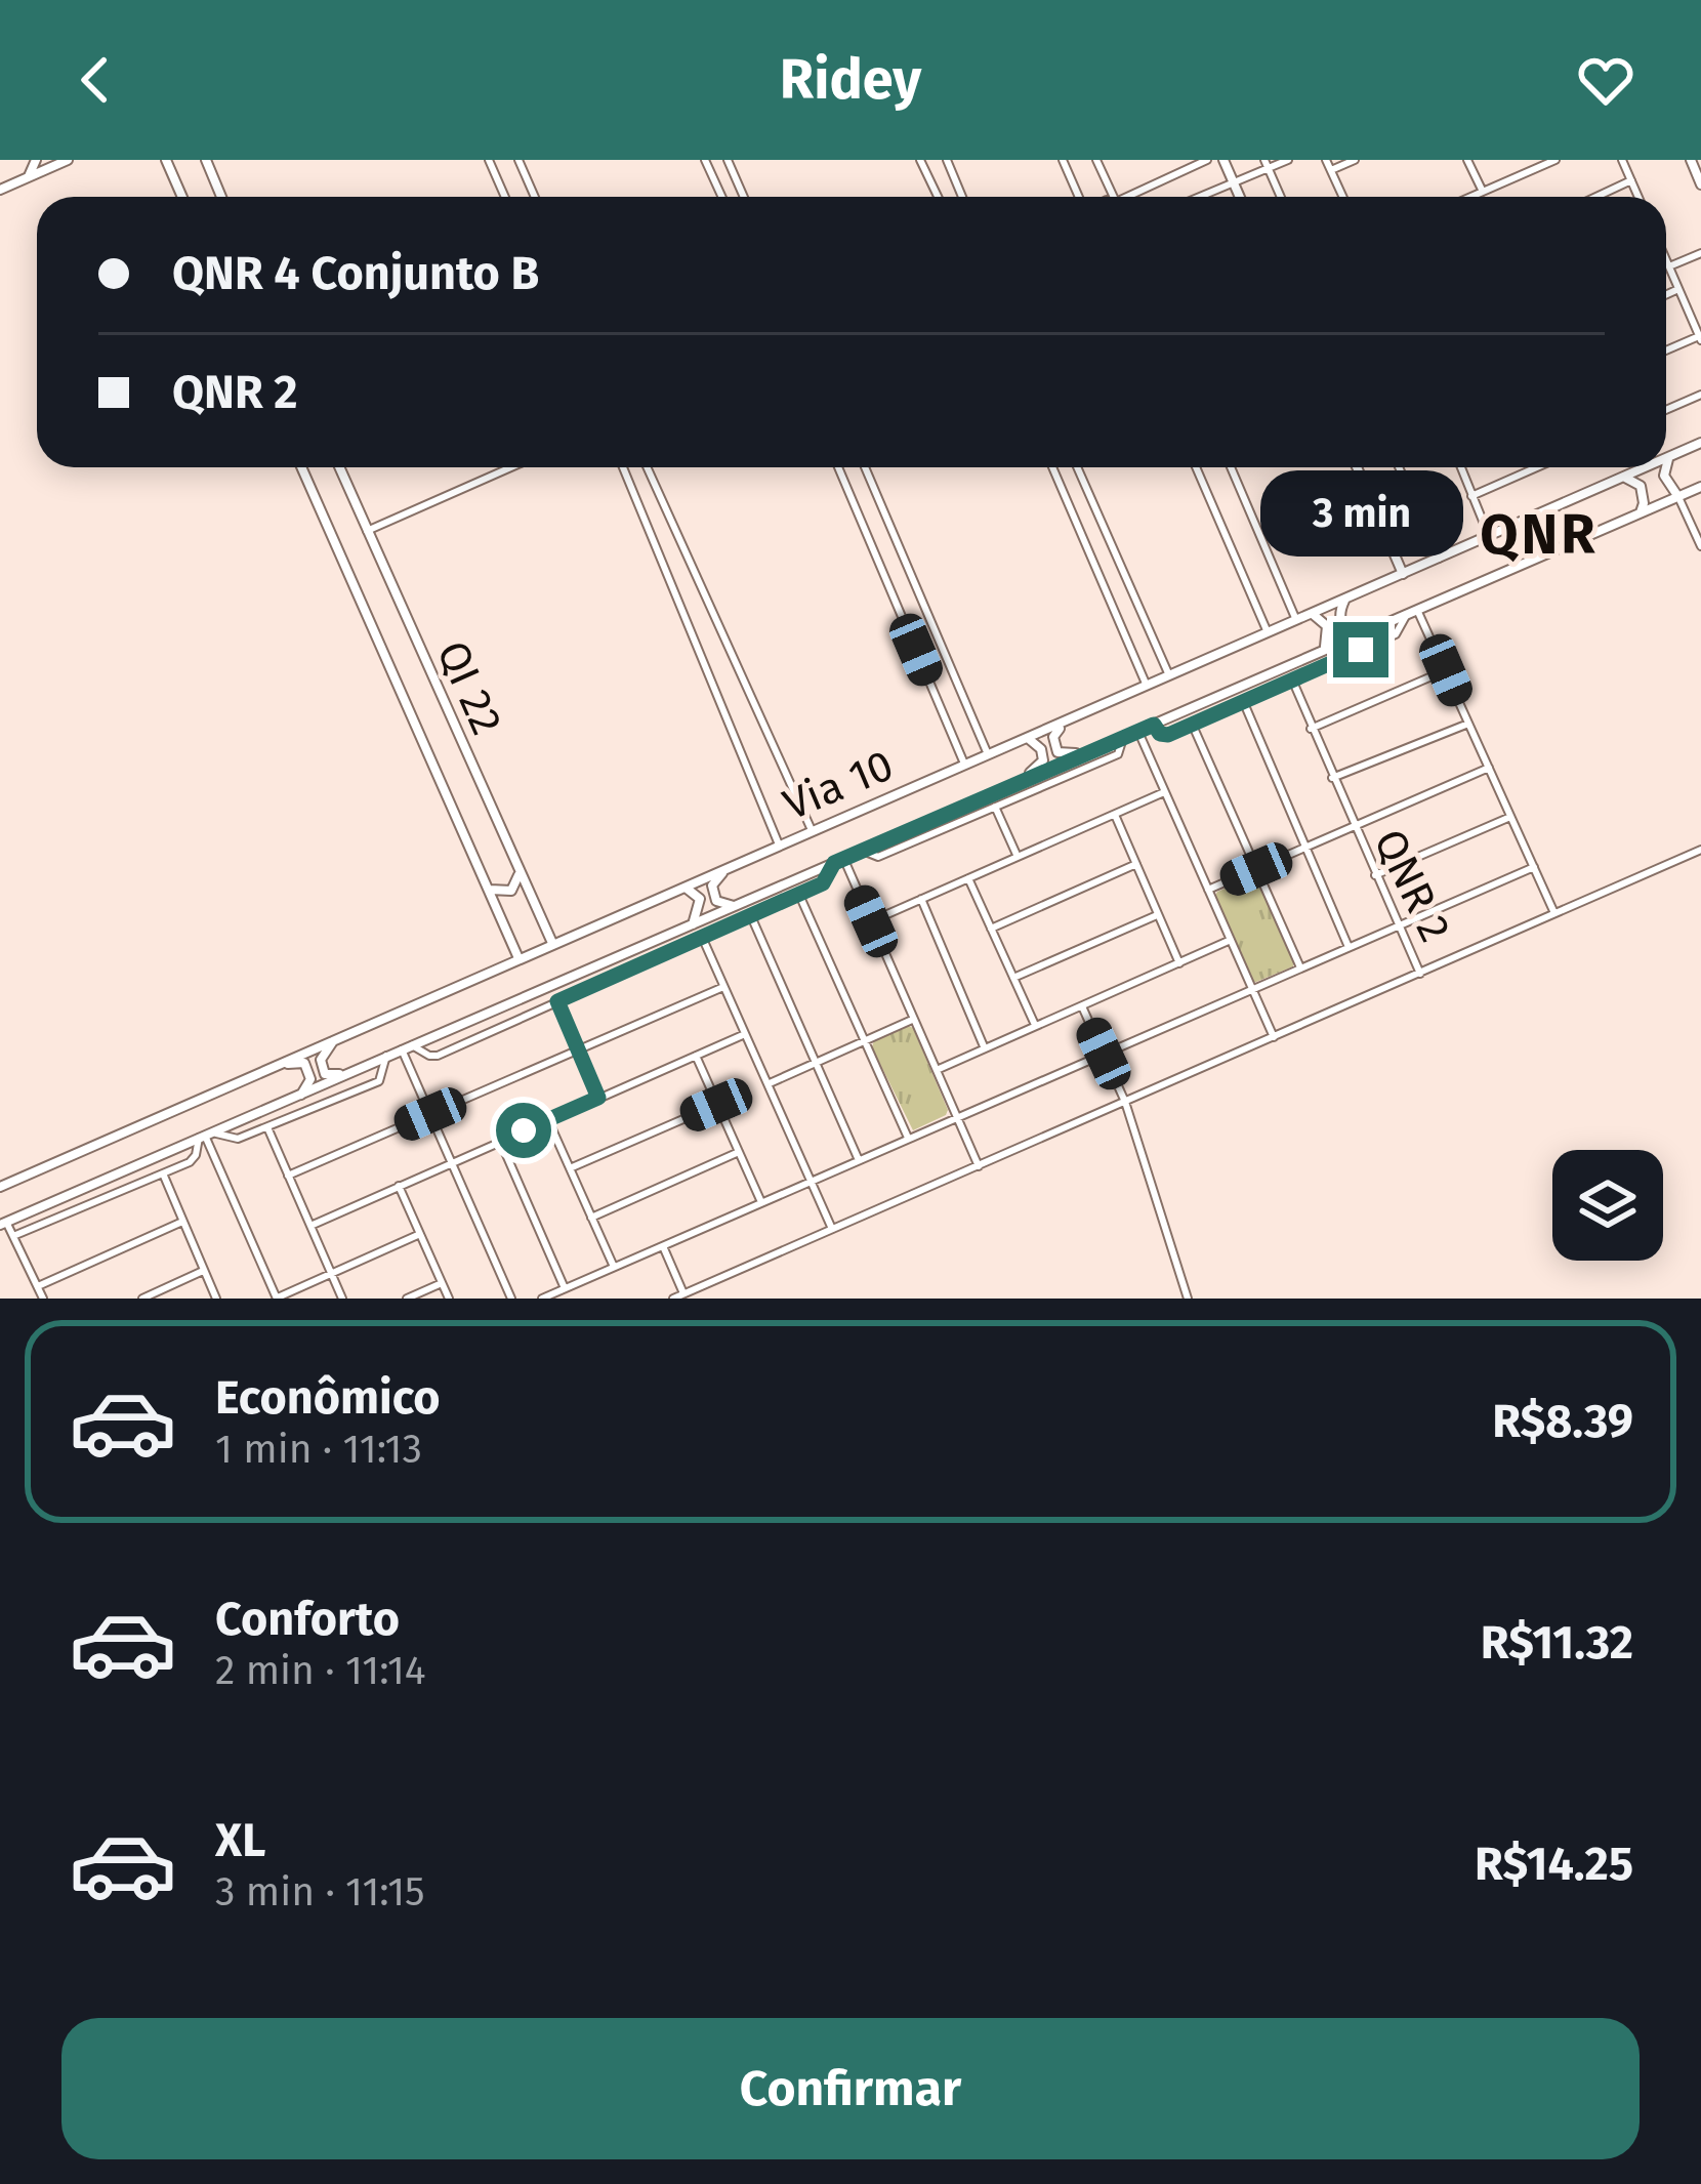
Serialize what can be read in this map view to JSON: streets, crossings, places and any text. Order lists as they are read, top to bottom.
{
  "streets": {
    "main road": ["QI 22", "Via 10"],
    "street": ["QNR 2"]
  },
  "crossings": [
    ["QI 22", "Via 10"]
  ],
  "districts": ["QNR"],
  "page": {
    "header": "Ridey",
    "banner": ["QNR 4 Conjunto B", "QNR 2"],
    "bubble": "3 min",
    "list": [
      {
        "name": "Econômico",
        "note": "1 min · 11:13",
        "value": "R$8.39"
      },
      {
        "name": "Conforto",
        "note": "2 min · 11:14",
        "value": "R$11.32"
      },
      {
        "name": "XL",
        "note": "3 min · 11:15",
        "value": "R$14.25"
      }
    ],
    "buttons": "Confirmar"
  }
}
